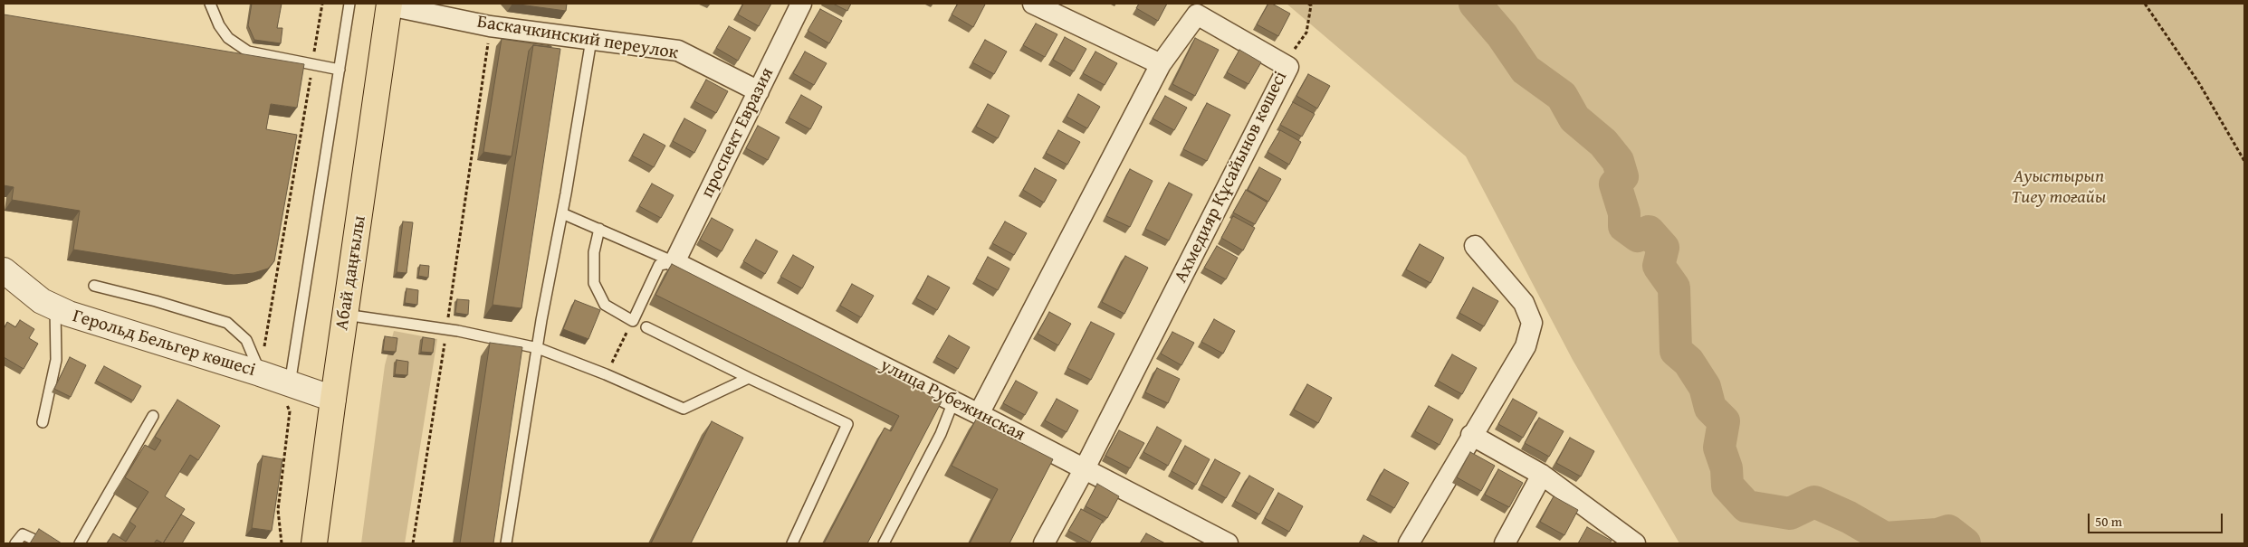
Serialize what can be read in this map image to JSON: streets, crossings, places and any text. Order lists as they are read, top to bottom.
{
  "streets": {
    "main road": ["Абай даңғылы"],
    "street": [
      "Баскачкинский переулок",
      "проспект Евразия",
      "Ахмедияр Құсайынов көшесі",
      "Герольд Бельгер көшесі",
      "улица Рубежинская"
    ]
  },
  "crossings": [
    ["Баскачкинский переулок", "проспект Евразия"],
    ["Баскачкинский переулок", "Абай даңғылы"],
    ["проспект Евразия", "улица Рубежинская"],
    ["Ахмедияр Құсайынов көшесі", "улица Рубежинская"],
    ["Абай даңғылы", "Герольд Бельгер көшесі"]
  ],
  "parks": ["Ауыстырып Тиеу тоғайы"],
  "scale_bar": "50 m"
}
